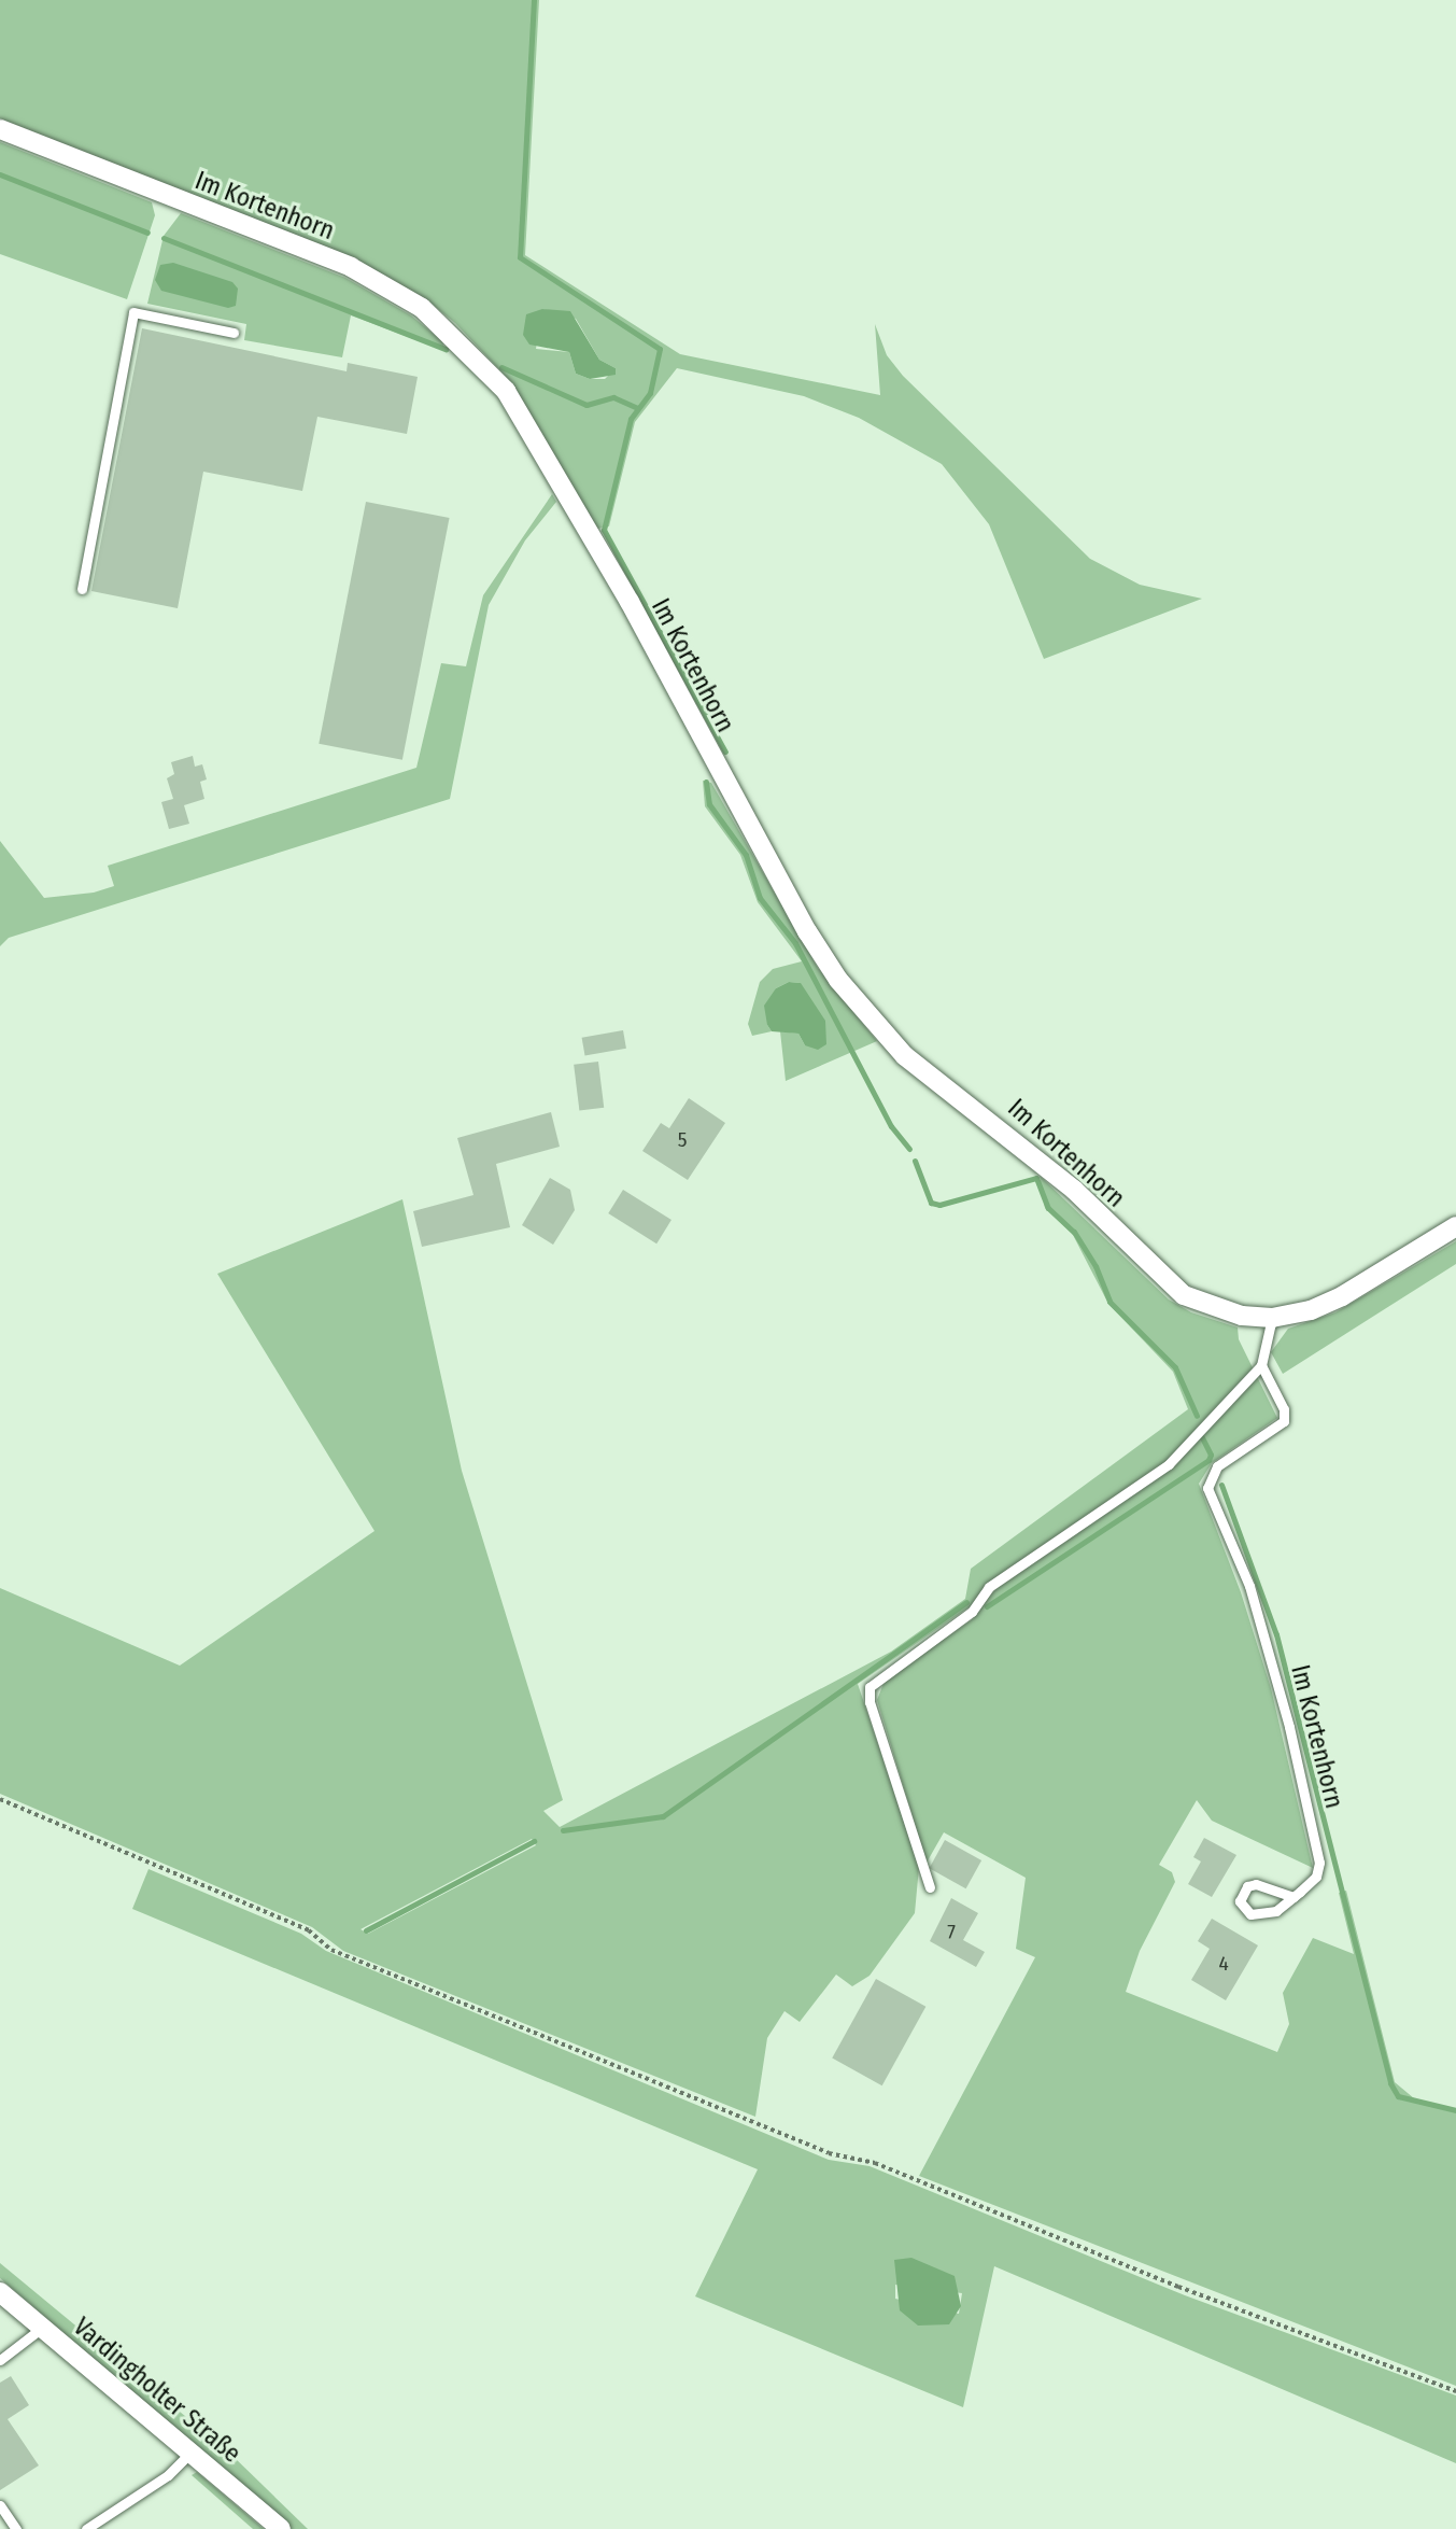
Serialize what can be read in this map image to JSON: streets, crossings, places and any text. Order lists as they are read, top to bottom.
{
  "streets": {
    "street": ["Im Kortenhorn", "Vardingholter Straße"]
  },
  "house_numbers": ["5", "7", "4"]
}
